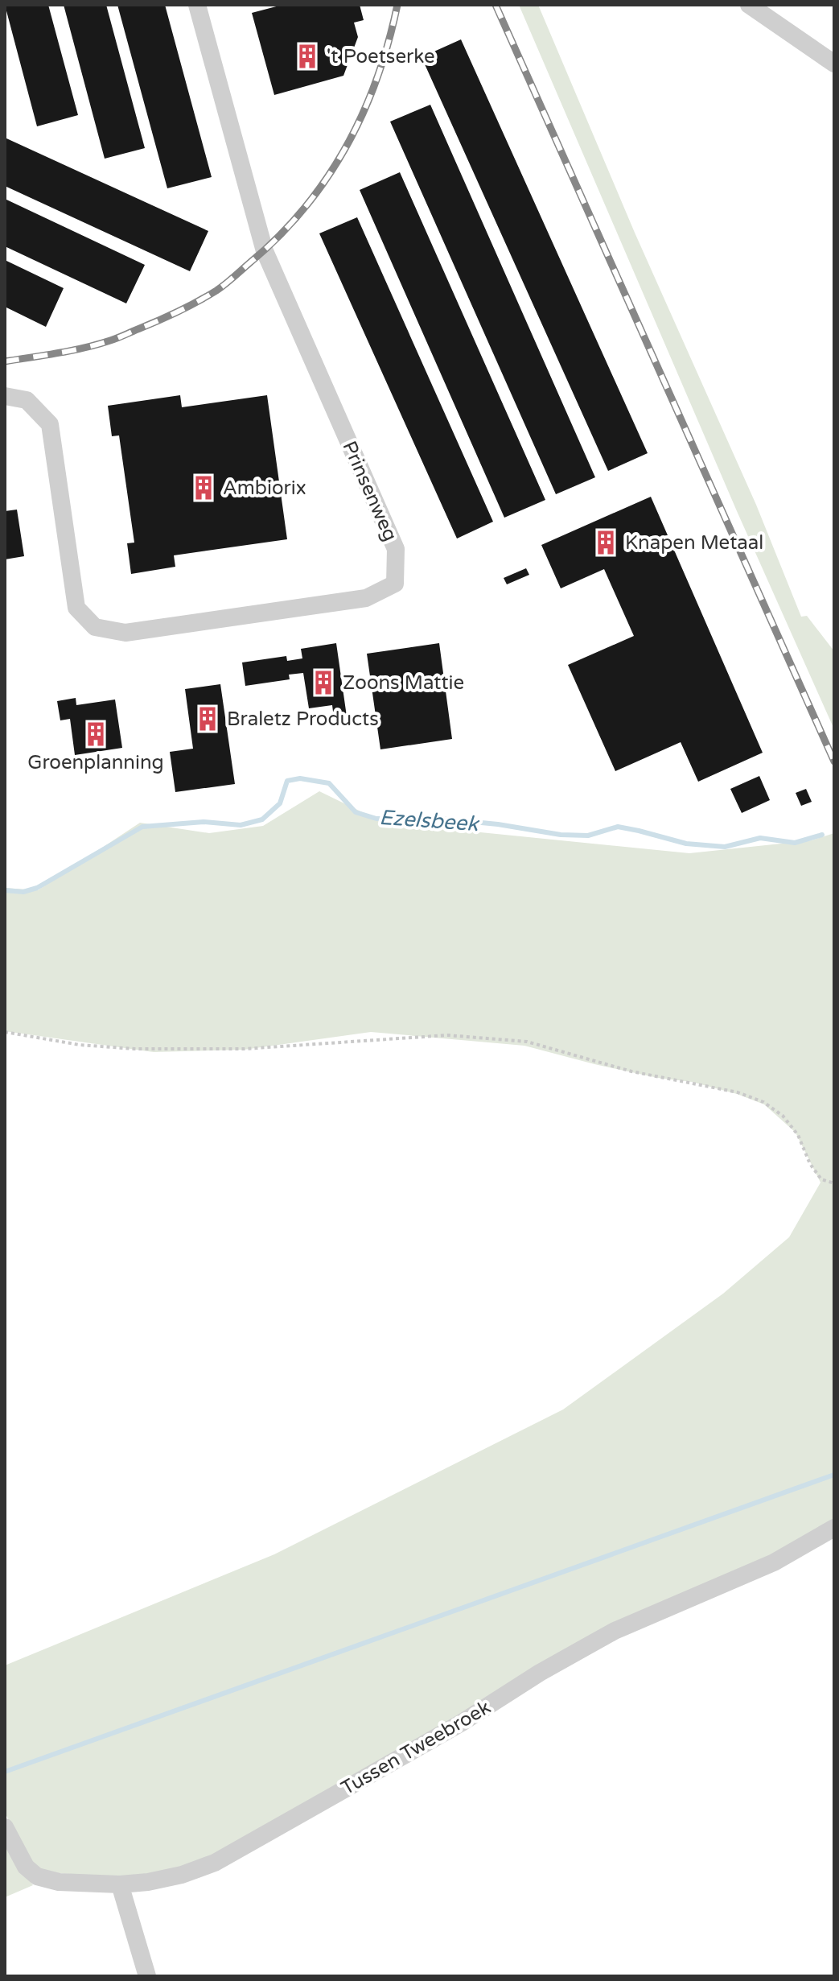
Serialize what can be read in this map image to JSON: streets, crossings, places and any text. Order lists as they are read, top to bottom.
{
  "streets": {
    "street": ["Prinsenweg", "Tussen Tweebroek"]
  },
  "water": ["Ezelsbeek"],
  "places": {
    "building": [
      "'t Poetserke",
      "Ambiorix",
      "Knapen Metaal",
      "Zoons Mattie",
      "Braletz Products",
      "Groenplanning"
    ]
  }
}
